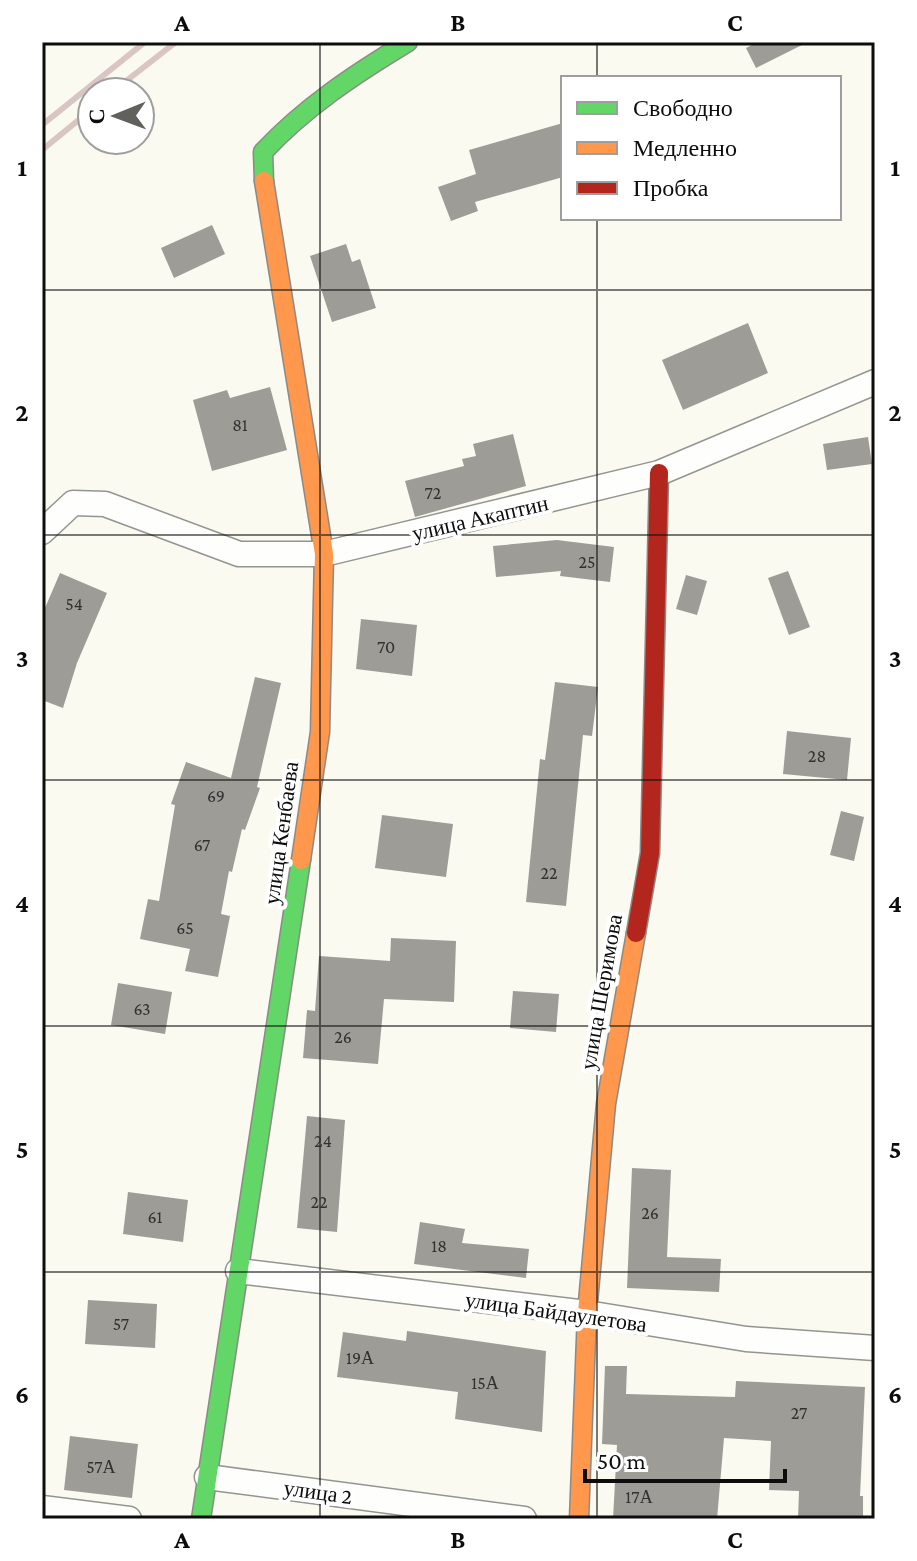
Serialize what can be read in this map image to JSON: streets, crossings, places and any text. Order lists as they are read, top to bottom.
{
  "streets": {
    "street": [
      "улица Акаптин",
      "улица Кенбаева",
      "улица Шеримова",
      "улица Байдаулетова",
      "улица 2"
    ]
  },
  "crossings": [
    ["улица Акаптин", "улица Кенбаева"],
    ["улица Акаптин", "улица Шеримова"],
    ["улица Кенбаева", "улица Байдаулетова"],
    ["улица Кенбаева", "улица 2"],
    ["улица Шеримова", "улица Байдаулетова"]
  ],
  "house_numbers": [
    "81",
    "72",
    "25",
    "54",
    "70",
    "28",
    "69",
    "67",
    "22",
    "65",
    "63",
    "26",
    "24",
    "22",
    "26",
    "61",
    "18",
    "57",
    "19А",
    "15А",
    "27",
    "57А",
    "17А"
  ],
  "legend": ["Свободно", "Медленно", "Пробка"],
  "scale_bar": "50 m",
  "north": "left",
  "grid": {
    "columns": ["A", "B", "C"],
    "rows": [
      "1",
      "2",
      "3",
      "4",
      "5",
      "6"
    ]
  }
}
